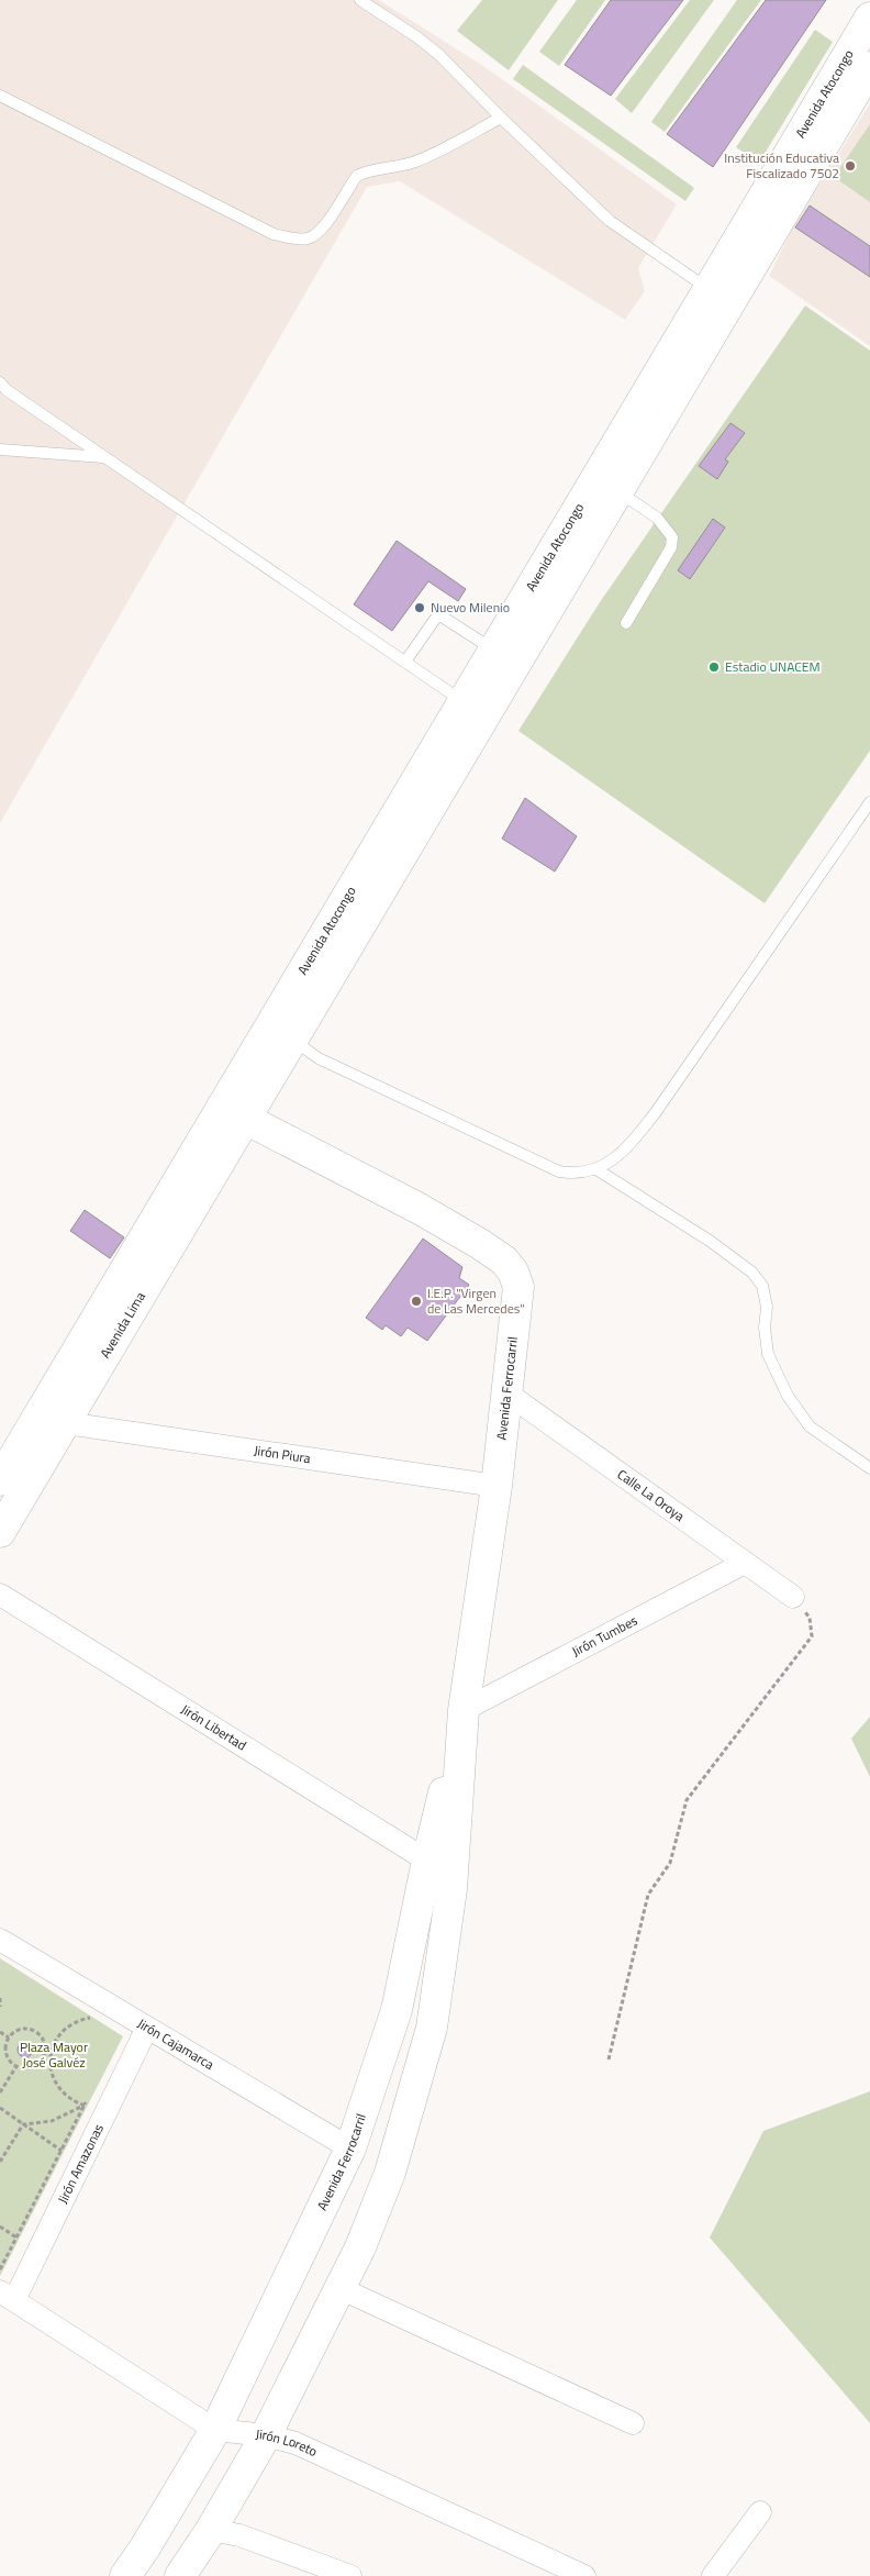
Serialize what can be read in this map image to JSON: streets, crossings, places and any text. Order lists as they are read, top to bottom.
{
  "streets": {
    "street": [
      "Avenida Atocongo",
      "Avenida Lima",
      "Avenida Ferrocarril",
      "Jirón Piura",
      "Calle La Oroya",
      "Jirón Tumbes",
      "Jirón Libertad",
      "Jirón Cajamarca",
      "Jirón Amazonas",
      "Jirón Loreto"
    ]
  },
  "crossings": [
    ["Avenida Atocongo", "Avenida Lima"],
    ["Avenida Atocongo", "Avenida Ferrocarril"],
    ["Avenida Lima", "Avenida Ferrocarril"],
    ["Avenida Lima", "Jirón Piura"],
    ["Avenida Ferrocarril", "Jirón Piura"],
    ["Avenida Ferrocarril", "Calle La Oroya"],
    ["Avenida Ferrocarril", "Jirón Tumbes"],
    ["Avenida Ferrocarril", "Jirón Libertad"],
    ["Avenida Ferrocarril", "Jirón Cajamarca"],
    ["Avenida Ferrocarril", "Jirón Loreto"],
    ["Calle La Oroya", "Jirón Tumbes"],
    ["Jirón Cajamarca", "Jirón Amazonas"],
    ["Jirón Amazonas", "Jirón Loreto"]
  ],
  "parks": ["Plaza Mayor José Galvéz"],
  "places": [
    "Institución Educativa Fiscalizado 7502",
    "Nuevo Milenio",
    "Estadio UNACEM",
    "I.E.P. \"Virgen de Las Mercedes\""
  ]
}
